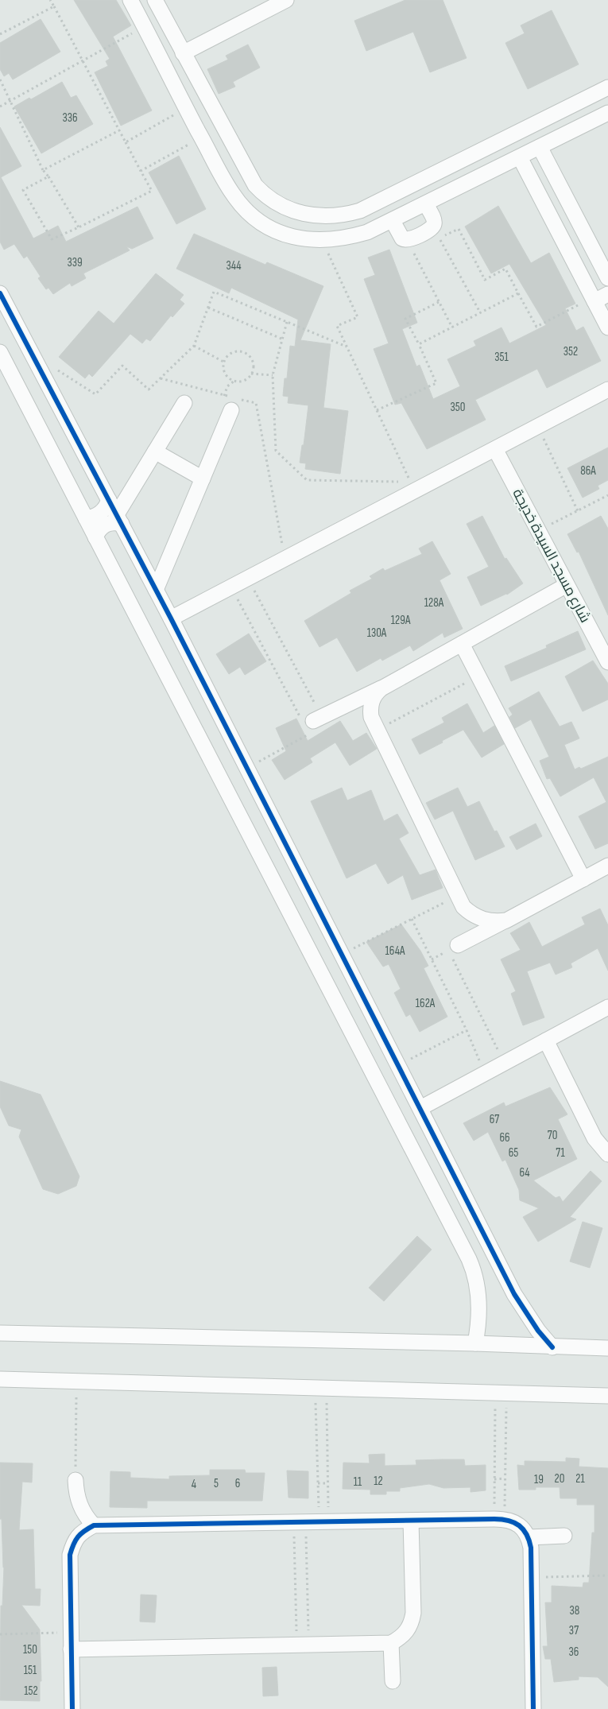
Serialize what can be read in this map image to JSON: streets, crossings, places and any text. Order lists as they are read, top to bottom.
{
  "streets": {
    "street": ["شارع مسجد السيدة خديجة"]
  },
  "house_numbers": [
    "336",
    "339",
    "344",
    "352",
    "351",
    "350",
    "86A",
    "128A",
    "129A",
    "130A",
    "164A",
    "162A",
    "67",
    "70",
    "66",
    "65",
    "71",
    "64",
    "20",
    "21",
    "19",
    "12",
    "11",
    "5",
    "6",
    "4",
    "38",
    "37",
    "150",
    "36",
    "151",
    "152"
  ]
}
